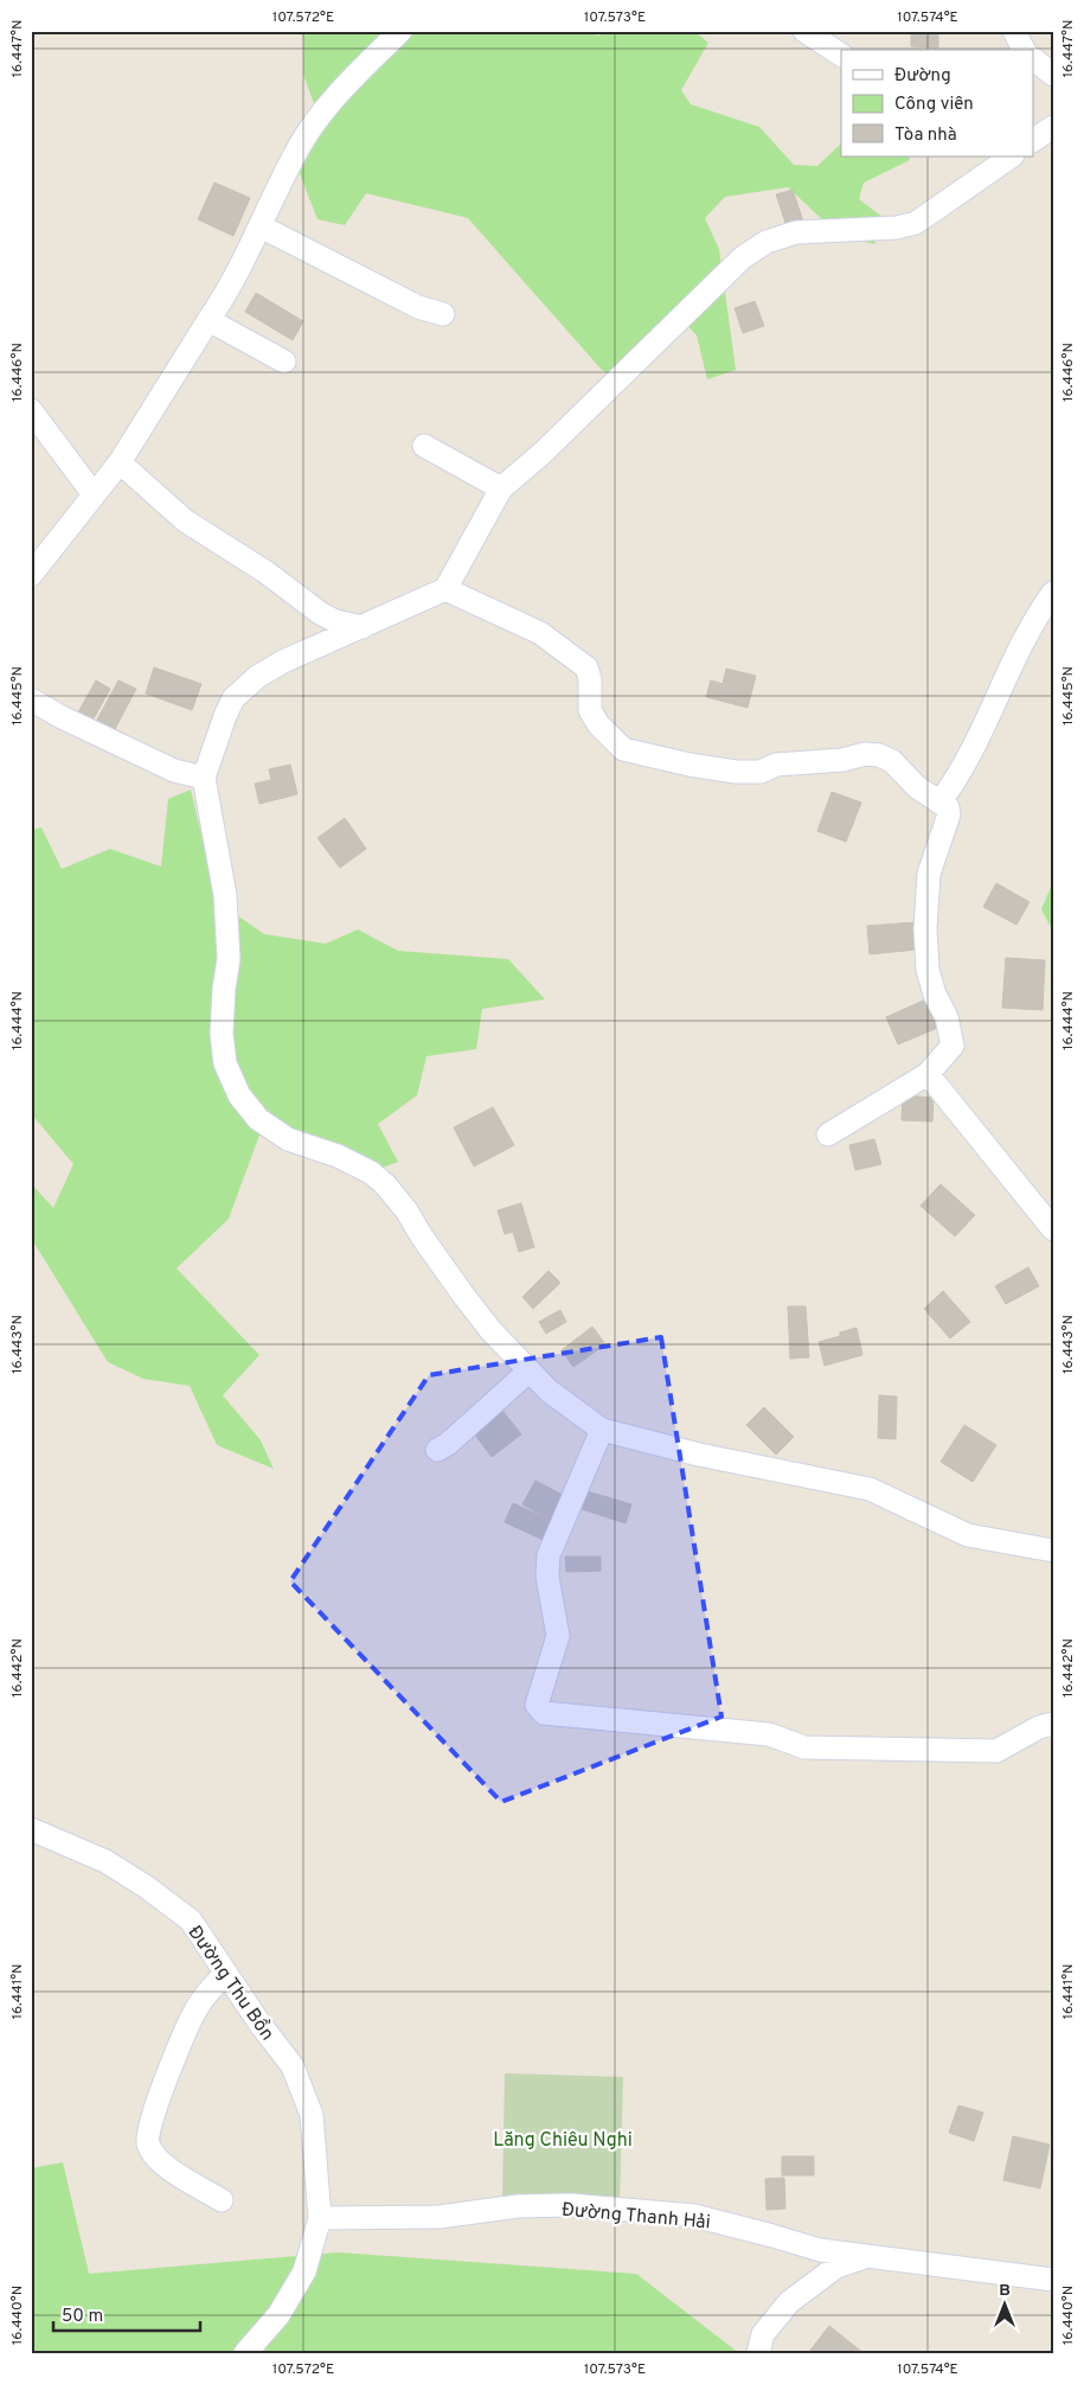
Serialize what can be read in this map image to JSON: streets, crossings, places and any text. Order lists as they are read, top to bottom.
{
  "streets": {
    "street": ["Đường Thu Bồn", "Đường Thanh Hải"]
  },
  "crossings": [
    ["Đường Thu Bồn", "Đường Thanh Hải"]
  ],
  "parks": ["Lăng Chiêu Nghi"],
  "legend": ["Đường", "Công viên", "Tòa nhà"],
  "scale_bar": "50 m",
  "north": "top",
  "coordinates": [
    "107.572°E",
    "107.573°E",
    "107.574°E",
    "16.447°N",
    "16.446°N",
    "16.445°N",
    "16.444°N",
    "16.443°N",
    "16.442°N",
    "16.441°N",
    "16.440°N"
  ]
}
